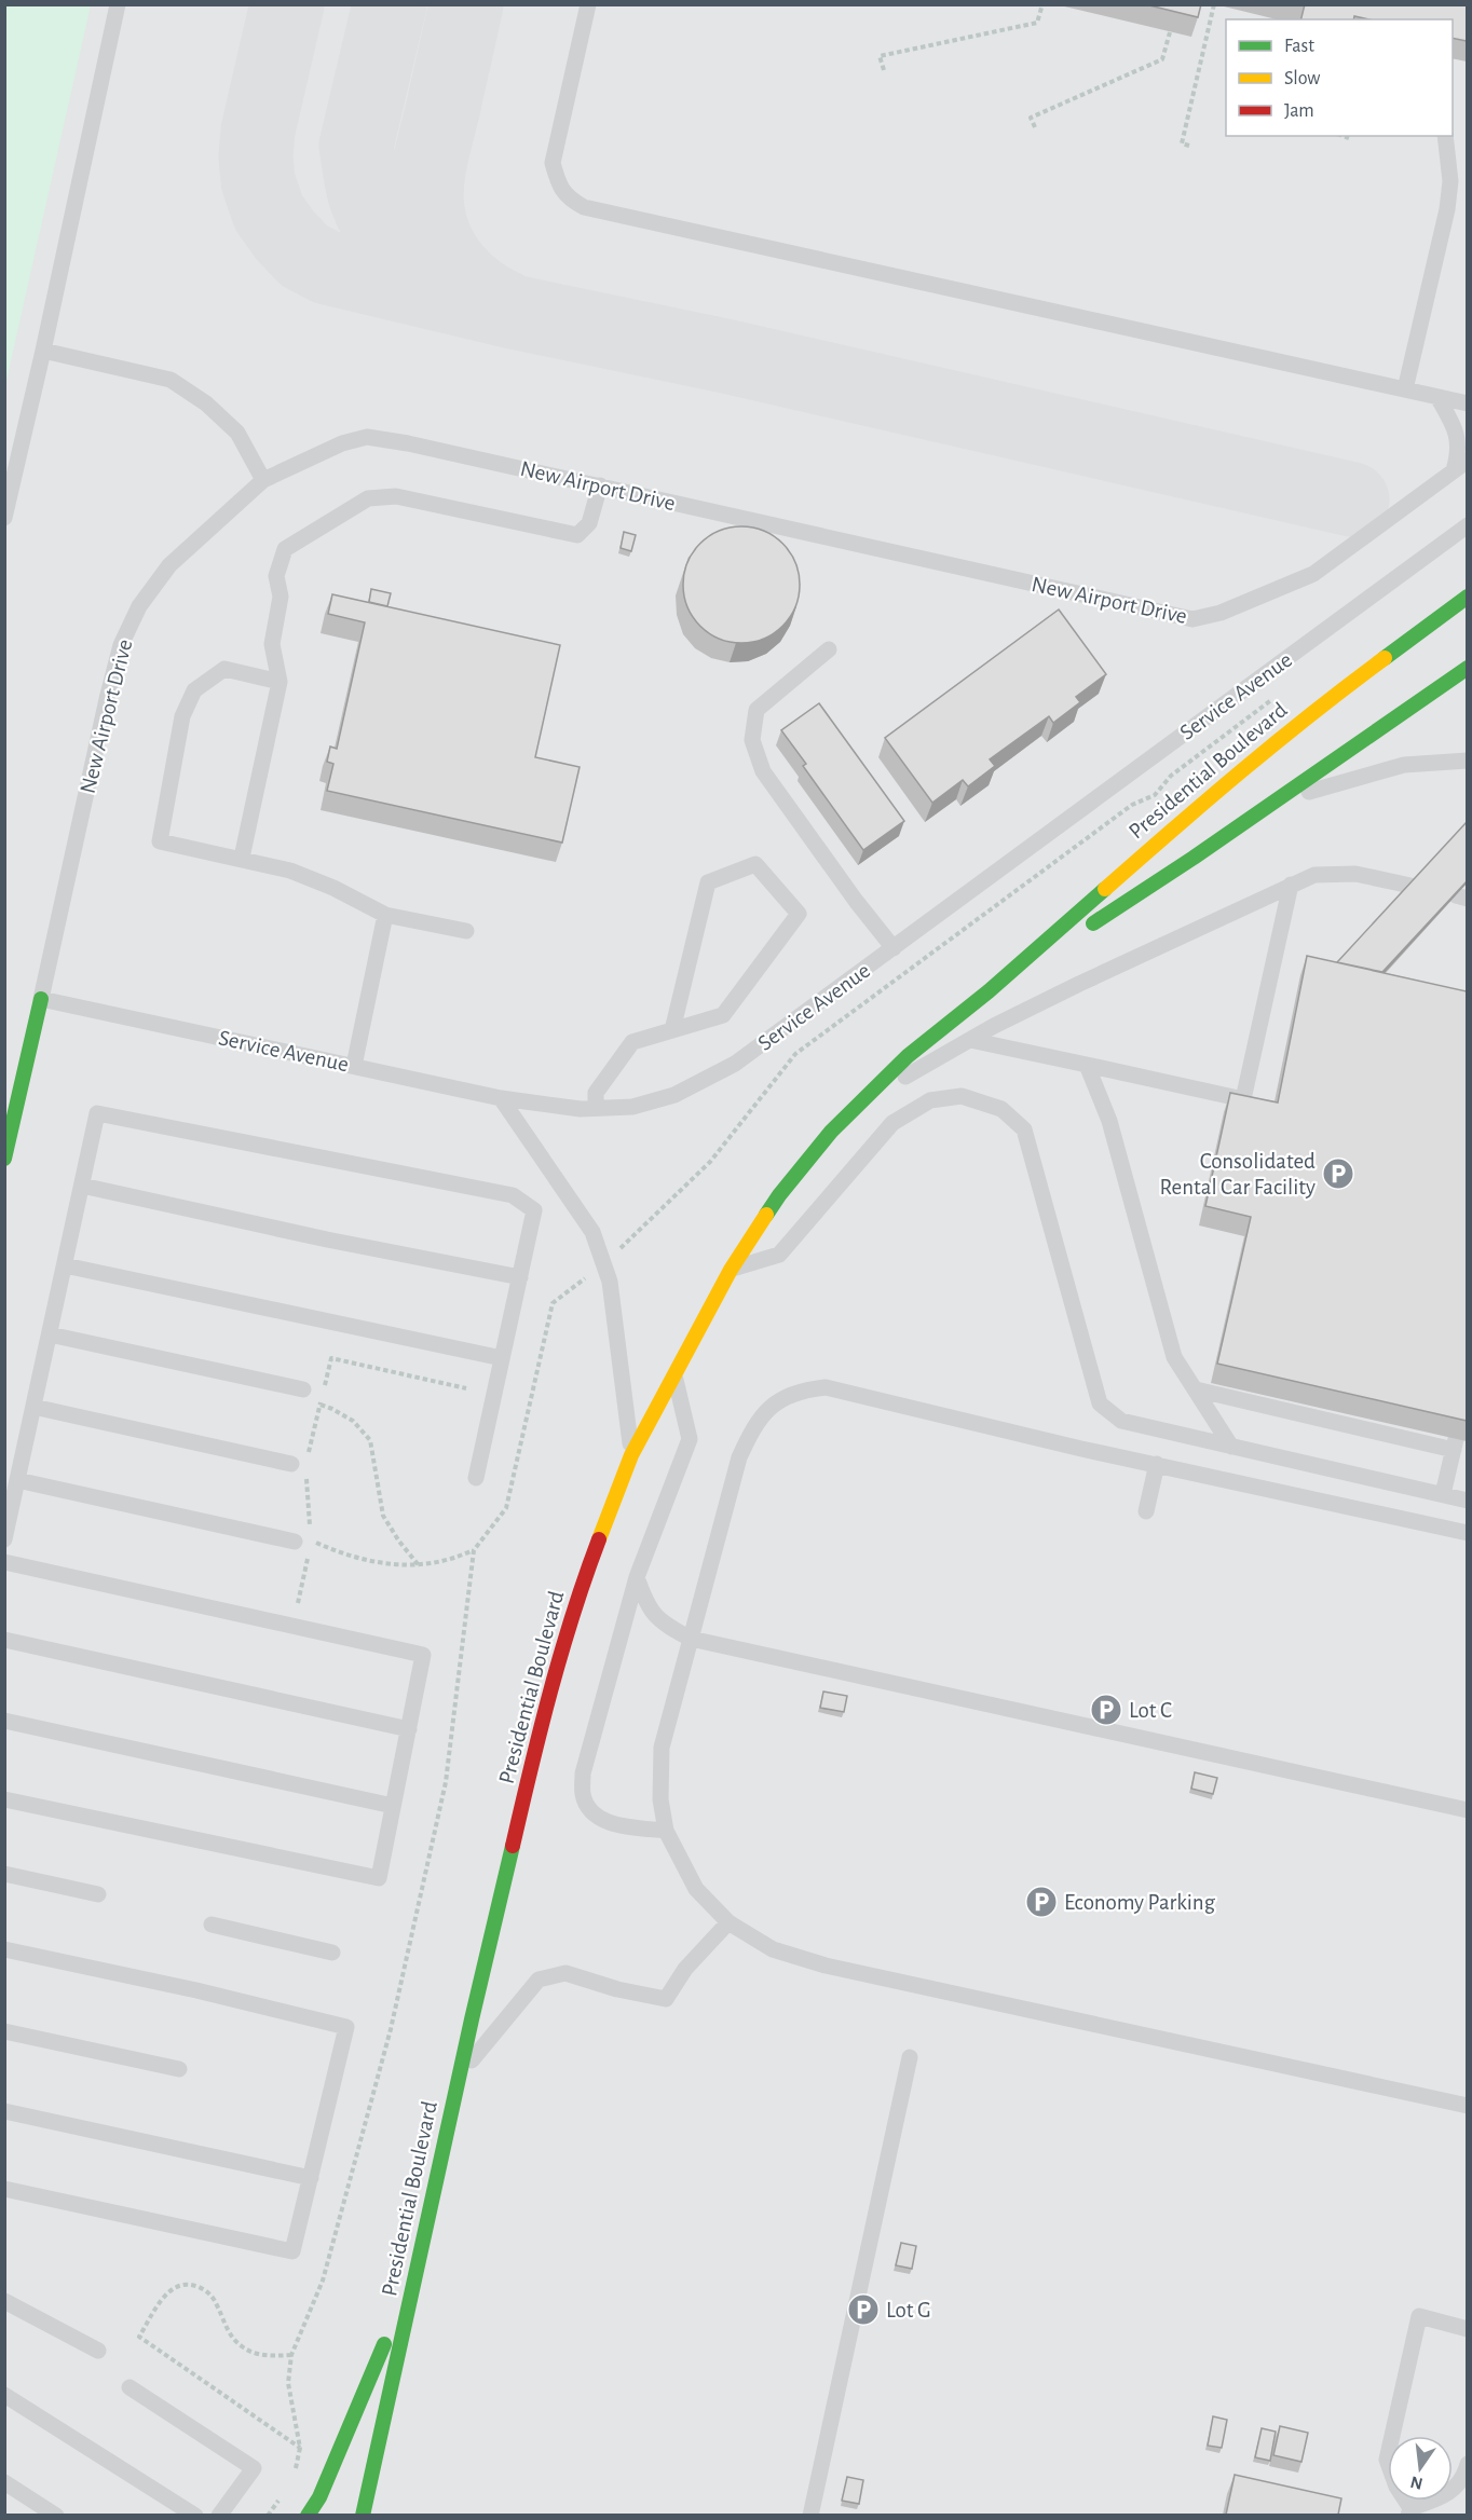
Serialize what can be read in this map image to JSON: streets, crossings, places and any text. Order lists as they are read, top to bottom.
{
  "streets": {
    "main road": ["Presidential Boulevard"],
    "lane": ["New Airport Drive", "Service Avenue"]
  },
  "crossings": [
    ["New Airport Drive", "Service Avenue"]
  ],
  "places": {
    "parking": [
      "Consolidated Rental Car Facility",
      "Lot C",
      "Economy Parking",
      "Lot G"
    ]
  },
  "legend": ["Fast", "Slow", "Jam"],
  "north": "bottom"
}
